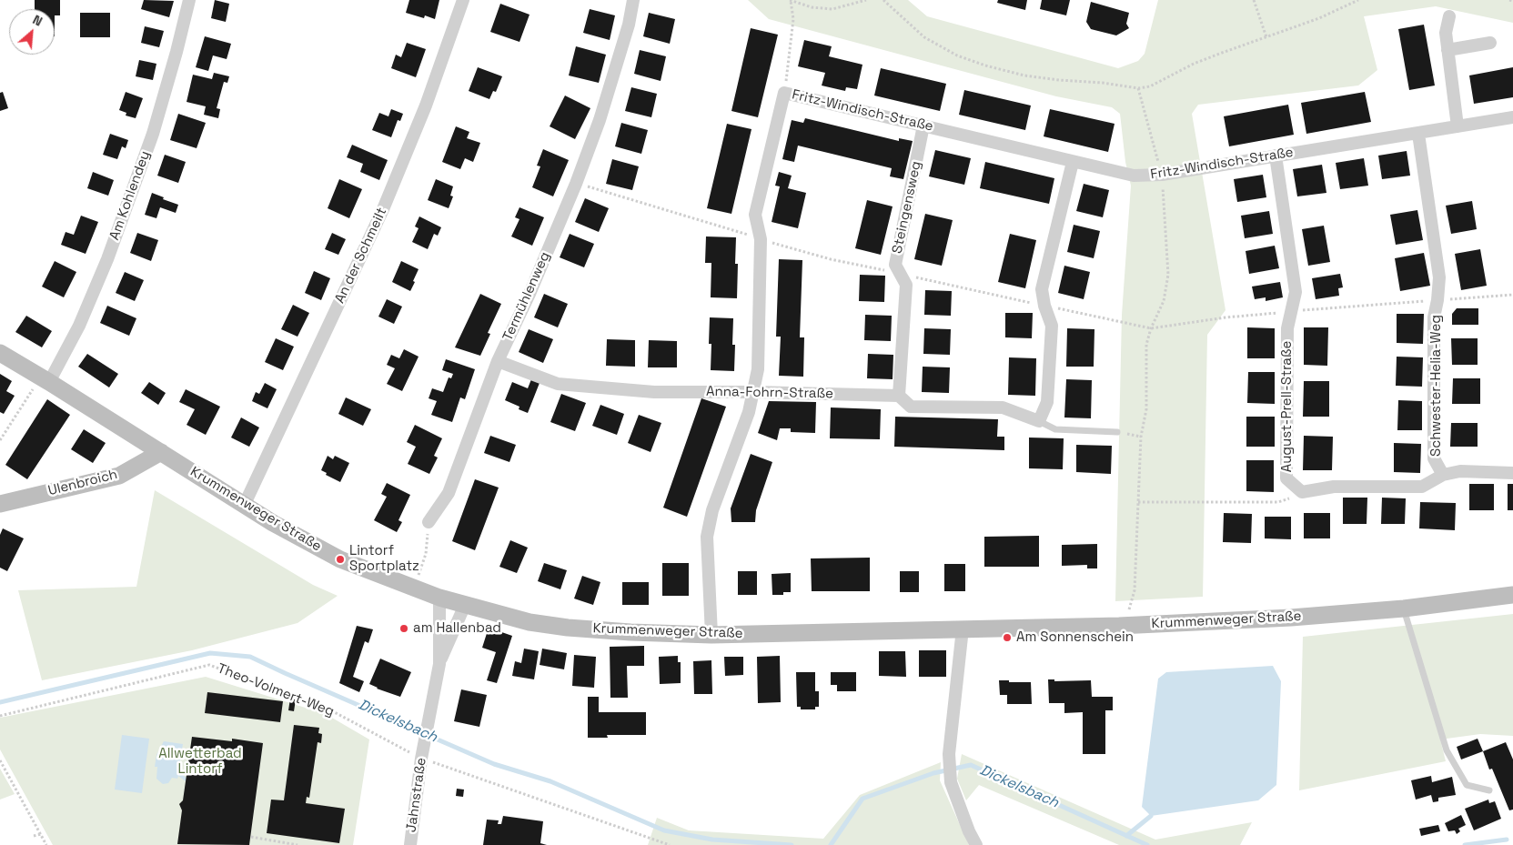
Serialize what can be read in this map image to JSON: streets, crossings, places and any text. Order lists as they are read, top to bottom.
{
  "streets": {
    "main road": ["Ulenbroich", "Krummenweger Straße"],
    "street": [
      "Fritz-Windisch-Straße",
      "Am Kohlendey",
      "Steingensweg",
      "An der Schmeilt",
      "Termühlenweg",
      "Schwester-Helia-Weg",
      "Anna-Fohrn-Straße",
      "August-Prell-Straße",
      "Jahnstraße"
    ],
    "path": ["Theo-Volmert-Weg"]
  },
  "crossings": [
    ["Fritz-Windisch-Straße", "Steingensweg"],
    ["Fritz-Windisch-Straße", "Schwester-Helia-Weg"],
    ["Fritz-Windisch-Straße", "Anna-Fohrn-Straße"],
    ["Fritz-Windisch-Straße", "August-Prell-Straße"],
    ["Fritz-Windisch-Straße", "Krummenweger Straße"],
    ["Am Kohlendey", "Krummenweger Straße"],
    ["Steingensweg", "Anna-Fohrn-Straße"],
    ["An der Schmeilt", "Krummenweger Straße"],
    ["Termühlenweg", "Anna-Fohrn-Straße"],
    ["Ulenbroich", "Krummenweger Straße"],
    ["Krummenweger Straße", "Jahnstraße"],
    ["Theo-Volmert-Weg", "Jahnstraße"]
  ],
  "water": ["Dickelsbach"],
  "parks": ["Allwetterbad Lintorf"],
  "places": ["Lintorf Sportplatz", "am Hallenbad", "Am Sonnenschein"],
  "north": "top right"
}
